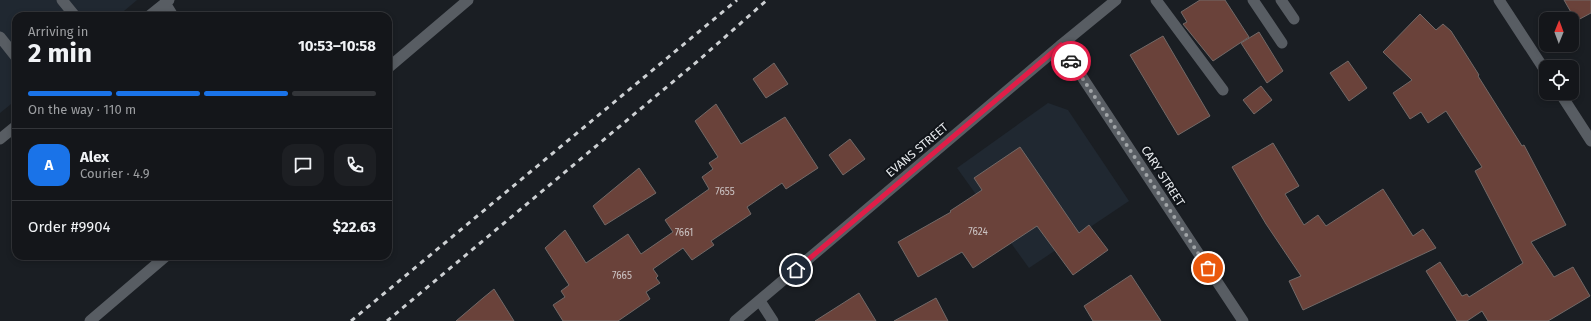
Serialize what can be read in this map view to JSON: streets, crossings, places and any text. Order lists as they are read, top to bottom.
{
  "streets": {
    "street": ["EVANS STREET", "CARY STREET"]
  },
  "crossings": [
    ["EVANS STREET", "CARY STREET"]
  ],
  "house_numbers": [
    "7655",
    "7624",
    "7661",
    "7665"
  ],
  "north": "top",
  "page": {
    "heading": ["2 min", "Arriving in", "10:53–10:58"],
    "panel": [
      "Alex",
      "Courier · 4.9",
      "Order #9904",
      "$22.63"
    ],
    "bar": "On the way · 110 m",
    "round": "A"
  }
}
